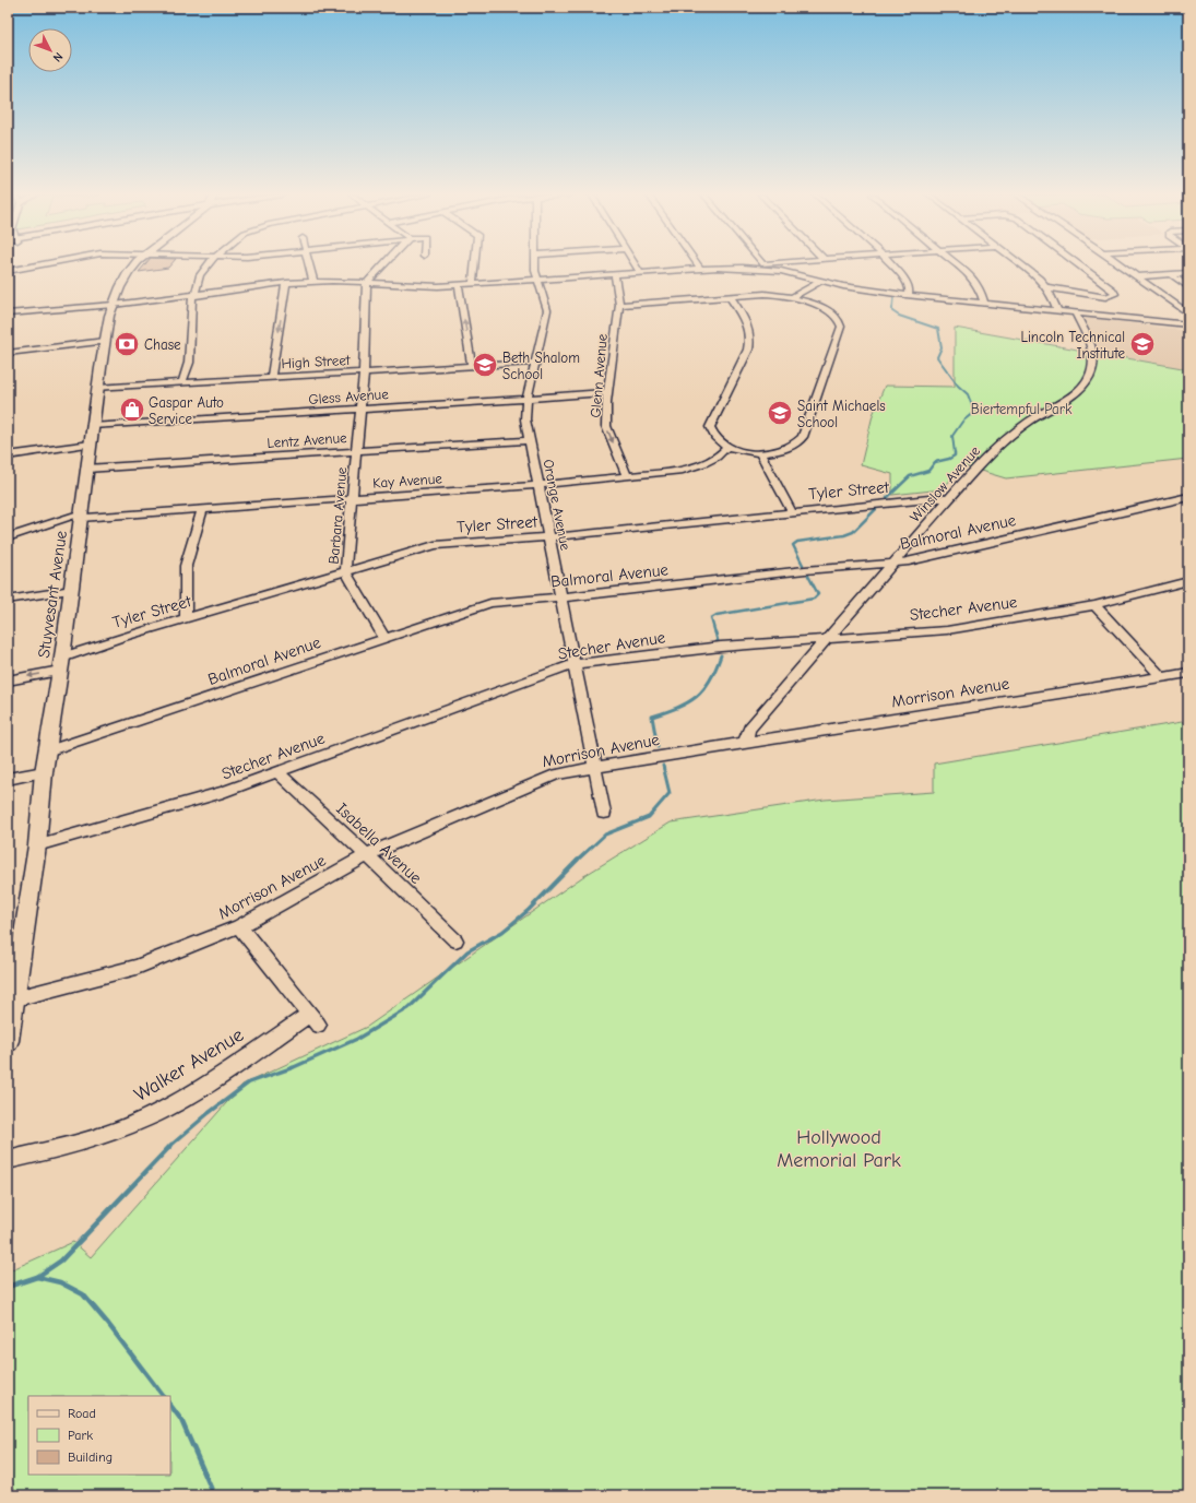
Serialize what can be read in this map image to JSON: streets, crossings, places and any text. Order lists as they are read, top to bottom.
{
  "streets": {
    "main road": ["Stuyvesant Avenue"],
    "street": [
      "High Street",
      "Glenn Avenue",
      "Gless Avenue",
      "Lentz Avenue",
      "Kay Avenue",
      "Winslow Avenue",
      "Tyler Street",
      "Orange Avenue",
      "Barbara Avenue",
      "Balmoral Avenue",
      "Stecher Avenue",
      "Morrison Avenue",
      "Isabella Avenue",
      "Walker Avenue"
    ]
  },
  "crossings": [
    ["High Street", "Orange Avenue"],
    ["High Street", "Barbara Avenue"],
    ["High Street", "Stuyvesant Avenue"],
    ["Glenn Avenue", "Gless Avenue"],
    ["Glenn Avenue", "Kay Avenue"],
    ["Gless Avenue", "Orange Avenue"],
    ["Gless Avenue", "Barbara Avenue"],
    ["Gless Avenue", "Stuyvesant Avenue"],
    ["Lentz Avenue", "Orange Avenue"],
    ["Lentz Avenue", "Barbara Avenue"],
    ["Lentz Avenue", "Stuyvesant Avenue"],
    ["Kay Avenue", "Orange Avenue"],
    ["Kay Avenue", "Barbara Avenue"],
    ["Kay Avenue", "Stuyvesant Avenue"],
    ["Winslow Avenue", "Tyler Street"],
    ["Winslow Avenue", "Balmoral Avenue"],
    ["Winslow Avenue", "Stecher Avenue"],
    ["Winslow Avenue", "Morrison Avenue"],
    ["Tyler Street", "Orange Avenue"],
    ["Tyler Street", "Barbara Avenue"],
    ["Tyler Street", "Stuyvesant Avenue"],
    ["Orange Avenue", "Balmoral Avenue"],
    ["Orange Avenue", "Stecher Avenue"],
    ["Orange Avenue", "Morrison Avenue"],
    ["Barbara Avenue", "Balmoral Avenue"],
    ["Balmoral Avenue", "Stuyvesant Avenue"],
    ["Stuyvesant Avenue", "Stecher Avenue"],
    ["Stuyvesant Avenue", "Morrison Avenue"],
    ["Stecher Avenue", "Isabella Avenue"],
    ["Morrison Avenue", "Isabella Avenue"],
    ["Morrison Avenue", "Walker Avenue"]
  ],
  "one_way": ["Glenn Avenue"],
  "parks": ["Biertempful Park", "Hollywood Memorial Park"],
  "places": {
    "bank": ["Chase"],
    "school or university": ["Lincoln Technical Institute", "Beth Shalom School", "Saint Michaels School"],
    "shop": ["Gaspar Auto Service"]
  },
  "legend": ["Road", "Park", "Building"],
  "north": "bottom right"
}
